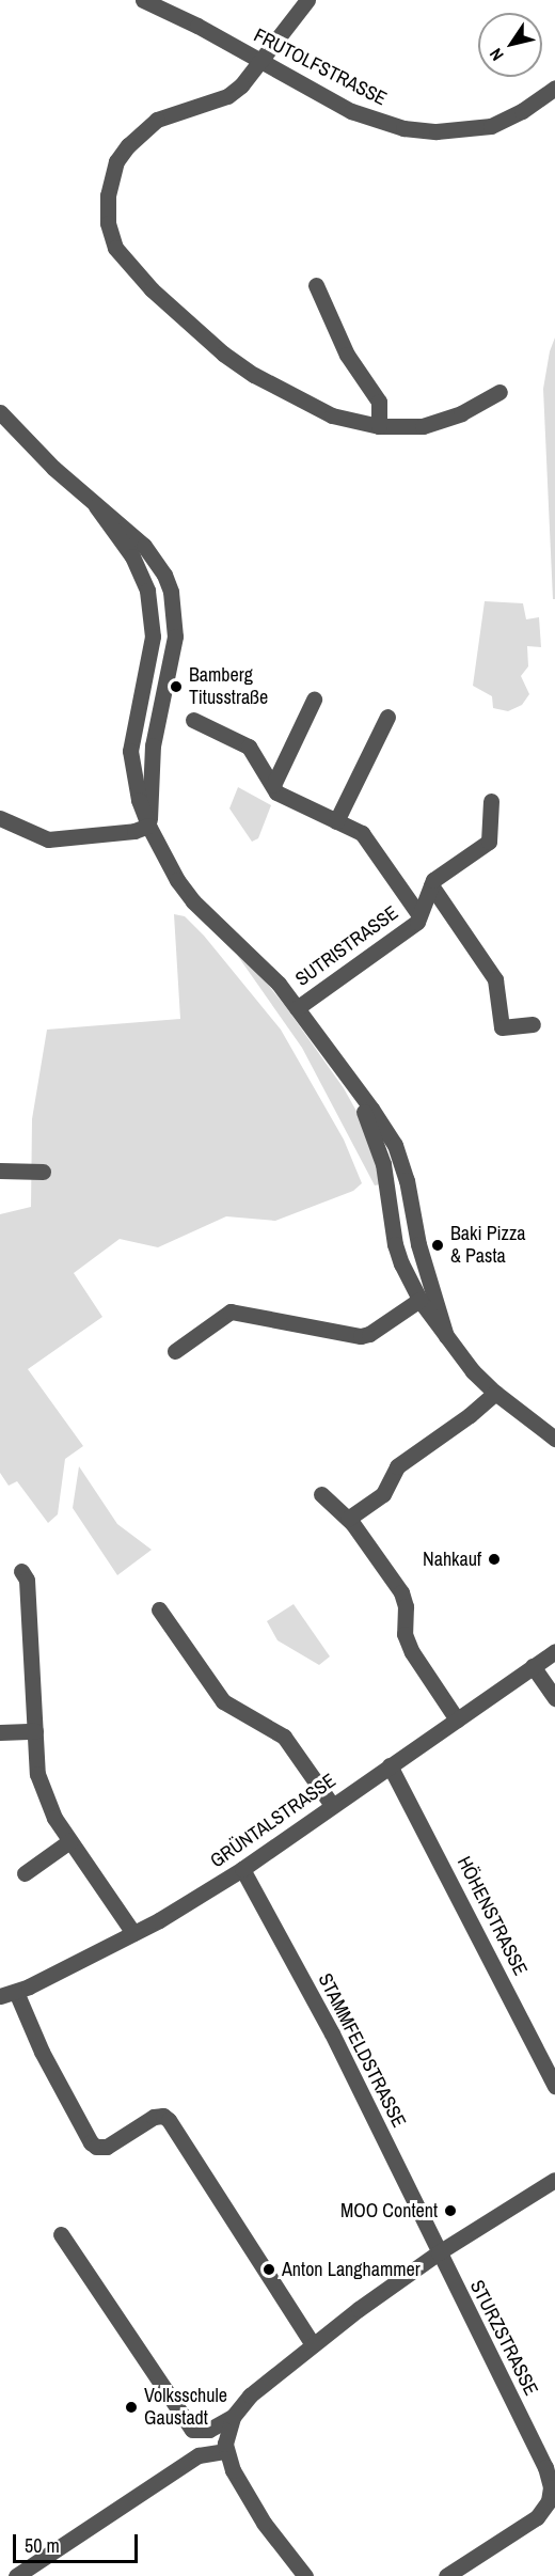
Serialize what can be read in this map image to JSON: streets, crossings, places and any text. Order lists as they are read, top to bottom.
{
  "streets": {
    "street": [
      "FRUTOLFSTRASSE",
      "SUTRISTRASSE",
      "GRÜNTALSTRASSE",
      "HÖHENSTRASSE",
      "STAMMFELDSTRASSE",
      "STURZSTRASSE"
    ]
  },
  "crossings": [
    ["GRÜNTALSTRASSE", "HÖHENSTRASSE"],
    ["GRÜNTALSTRASSE", "STAMMFELDSTRASSE"],
    ["STAMMFELDSTRASSE", "STURZSTRASSE"]
  ],
  "places": [
    "Bamberg Titusstraße",
    "Baki Pizza & Pasta",
    "Nahkauf",
    "MOO Content",
    "Anton Langhammer",
    "Volksschule Gaustadt"
  ],
  "scale_bar": "50 m",
  "north": "bottom left"
}
